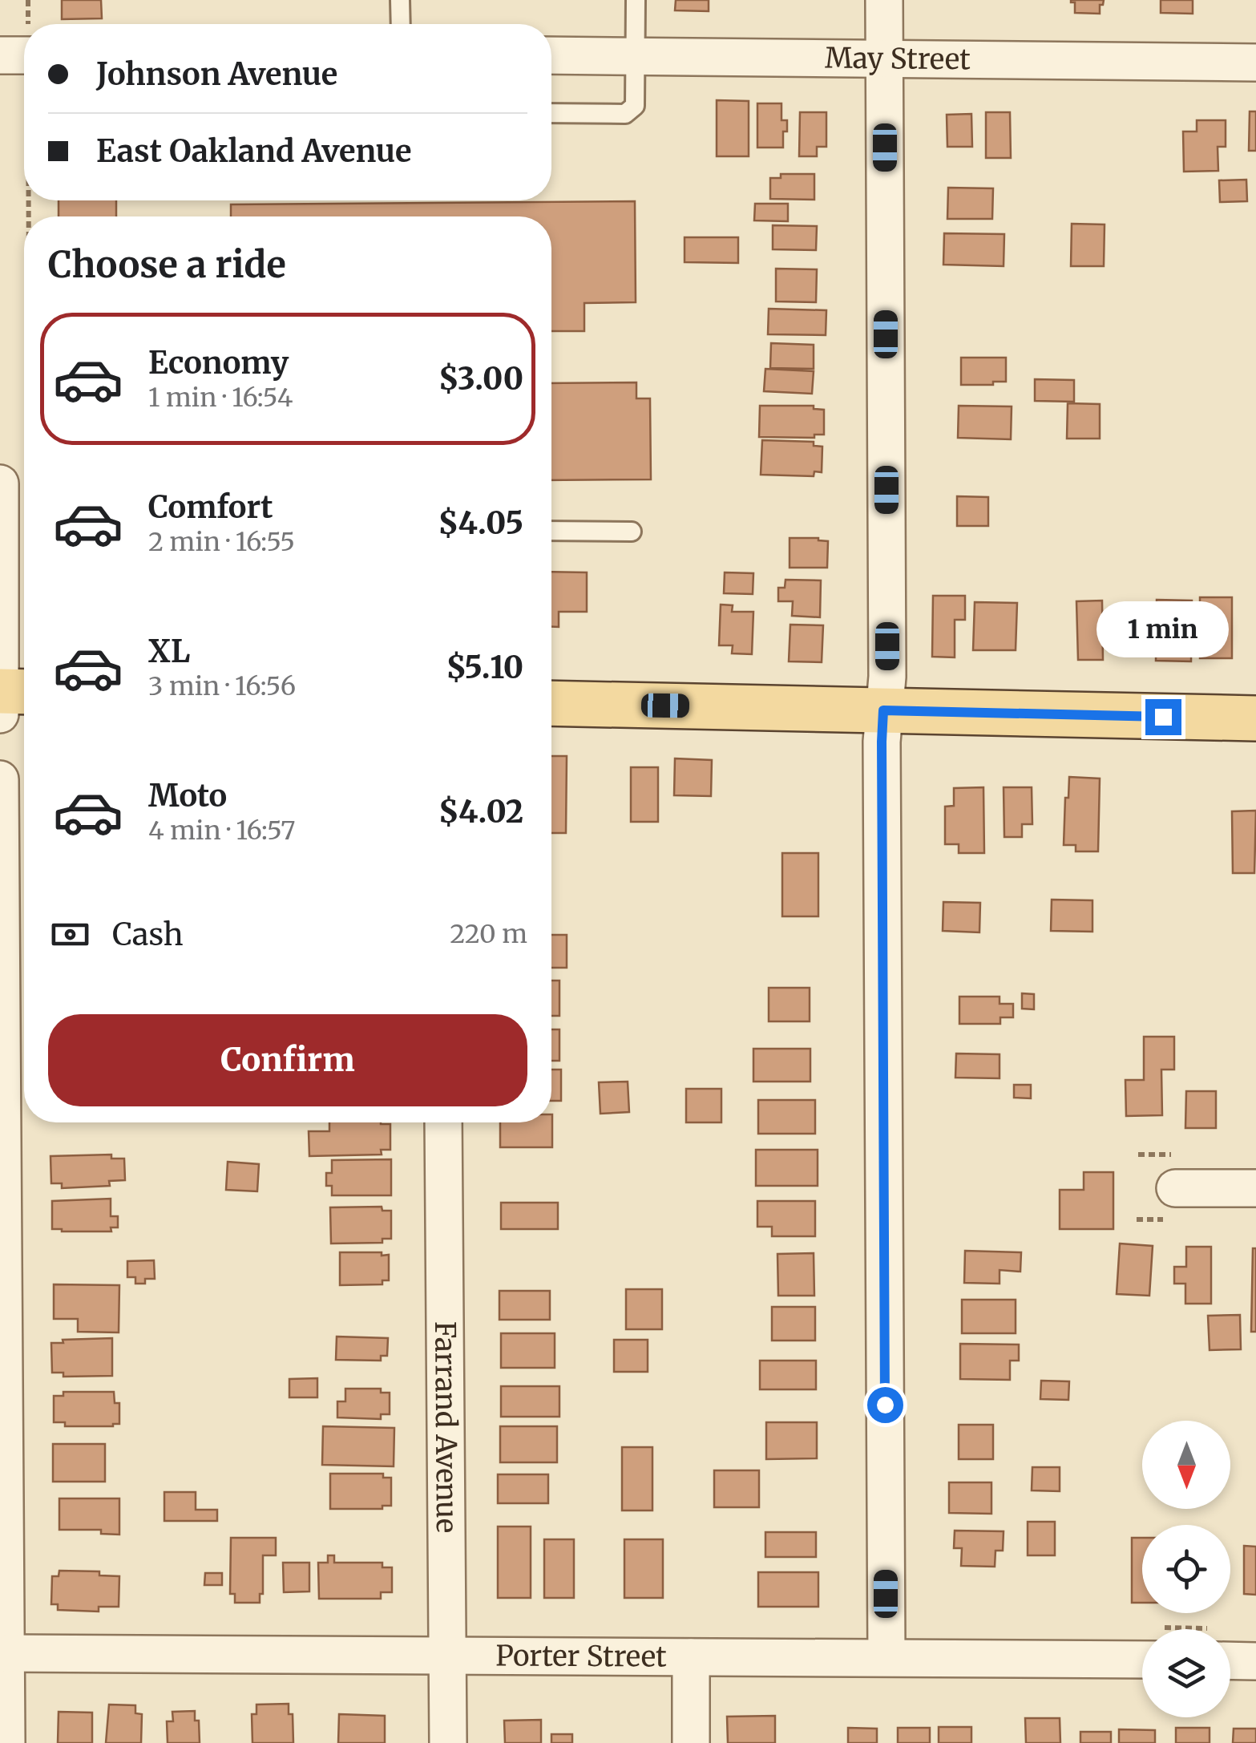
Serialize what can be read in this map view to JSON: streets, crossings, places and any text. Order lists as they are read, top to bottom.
{
  "streets": {
    "street": ["May Street", "Farrand Avenue", "Porter Street"]
  },
  "crossings": [
    ["Farrand Avenue", "Porter Street"]
  ],
  "north": "bottom",
  "page": {
    "banner": ["Johnson Avenue", "East Oakland Avenue"],
    "heading": "Choose a ride",
    "list": [
      {
        "name": "Economy",
        "note": "1 min · 16:54",
        "value": "$3.00"
      },
      {
        "name": "Comfort",
        "note": "2 min · 16:55",
        "value": "$4.05"
      },
      {
        "name": "XL",
        "note": "3 min · 16:56",
        "value": "$5.10"
      },
      {
        "name": "Moto",
        "note": "4 min · 16:57",
        "value": "$4.02"
      }
    ],
    "bubble": "1 min",
    "pay": ["Cash", "220 m"],
    "buttons": "Confirm"
  }
}
